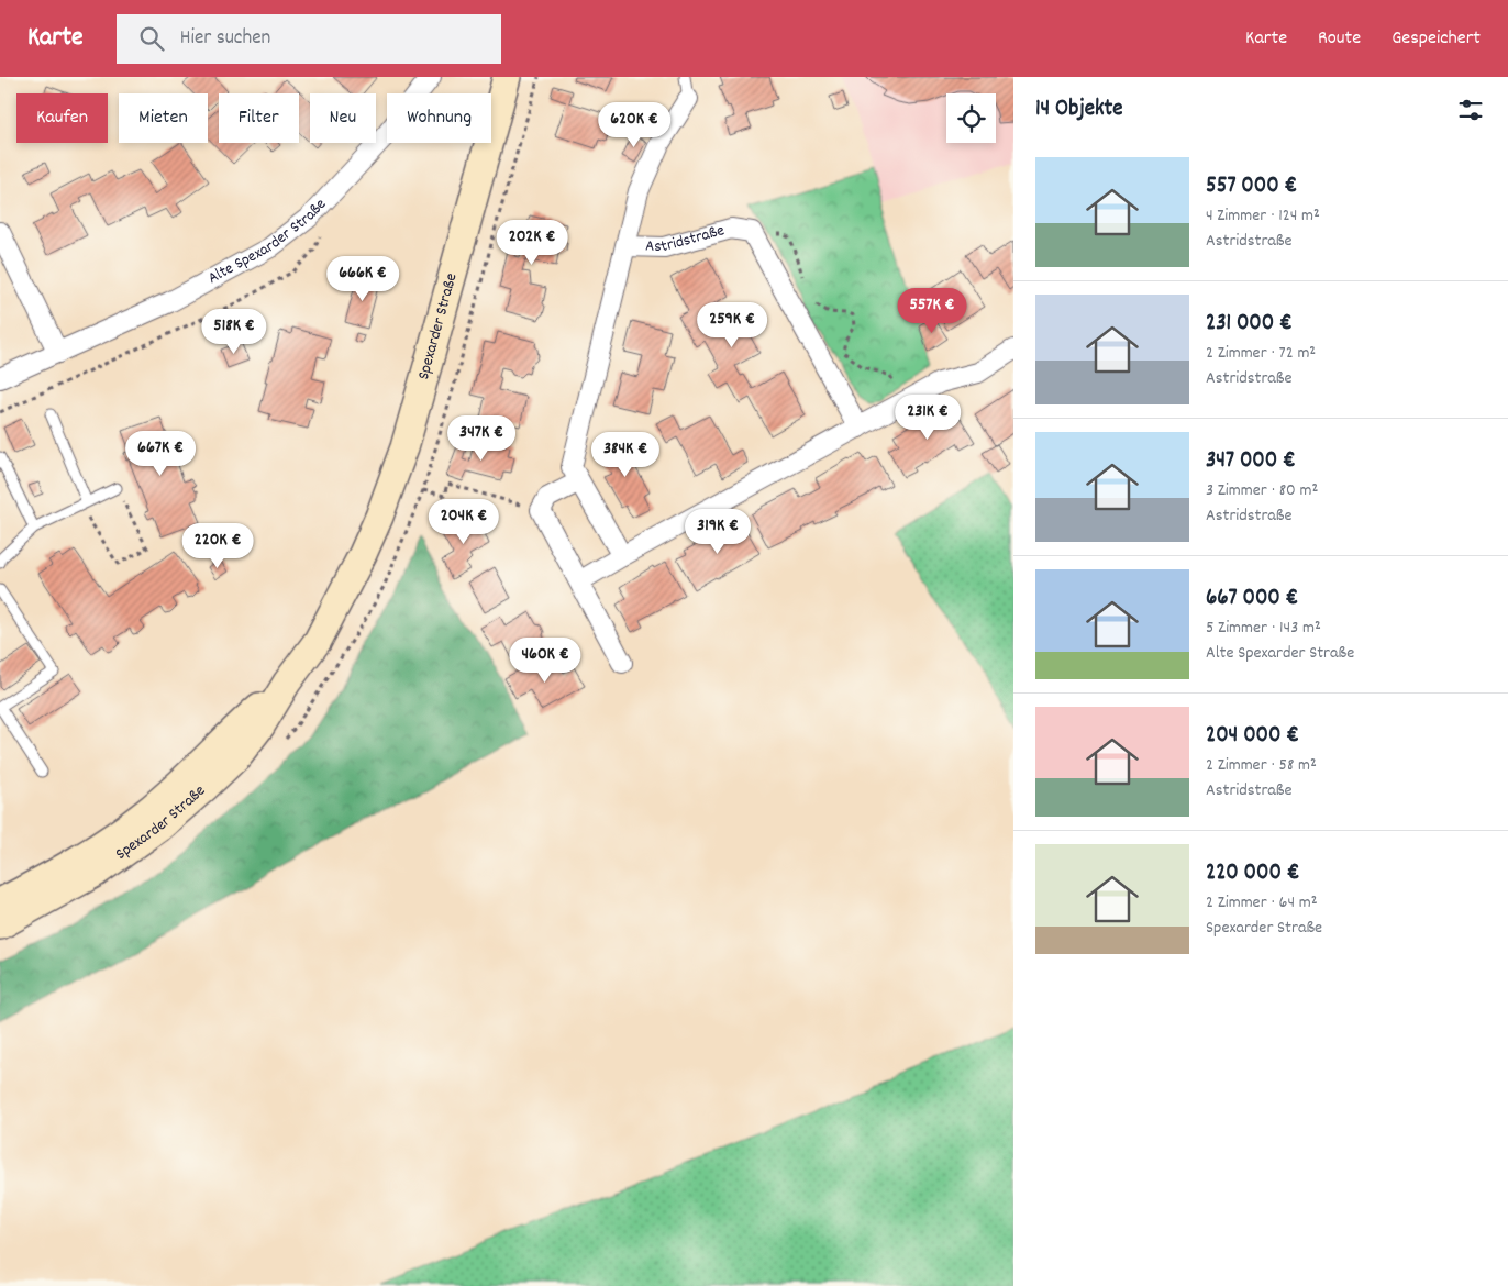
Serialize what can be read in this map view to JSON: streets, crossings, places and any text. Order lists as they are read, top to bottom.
{
  "streets": {
    "main road": ["Spexarder Straße"],
    "street": ["Astridstraße", "Alte Spexarder Straße"]
  },
  "page": {
    "header": "Karte",
    "search": "Hier suchen",
    "nav": ["Karte", "Route", "Gespeichert"],
    "heading": "14 Objekte",
    "chip": [
      "Kaufen",
      "Mieten",
      "Filter",
      "Neu",
      "Wohnung"
    ],
    "price": [
      "620K €",
      "202K €",
      "666K €",
      "557K €",
      "259K €",
      "518K €",
      "231K €",
      "347K €",
      "667K €",
      "384K €",
      "204K €",
      "319K €",
      "220K €",
      "460K €"
    ],
    "list": [
      {
        "name": "557 000 €",
        "note": "4 Zimmer · 124 m² · Astridstraße"
      },
      {
        "name": "231 000 €",
        "note": "2 Zimmer · 72 m² · Astridstraße"
      },
      {
        "name": "347 000 €",
        "note": "3 Zimmer · 80 m² · Astridstraße"
      },
      {
        "name": "667 000 €",
        "note": "5 Zimmer · 143 m² · Alte Spexarder Straße"
      },
      {
        "name": "204 000 €",
        "note": "2 Zimmer · 58 m² · Astridstraße"
      },
      {
        "name": "220 000 €",
        "note": "2 Zimmer · 64 m² · Spexarder Straße"
      }
    ]
  }
}
